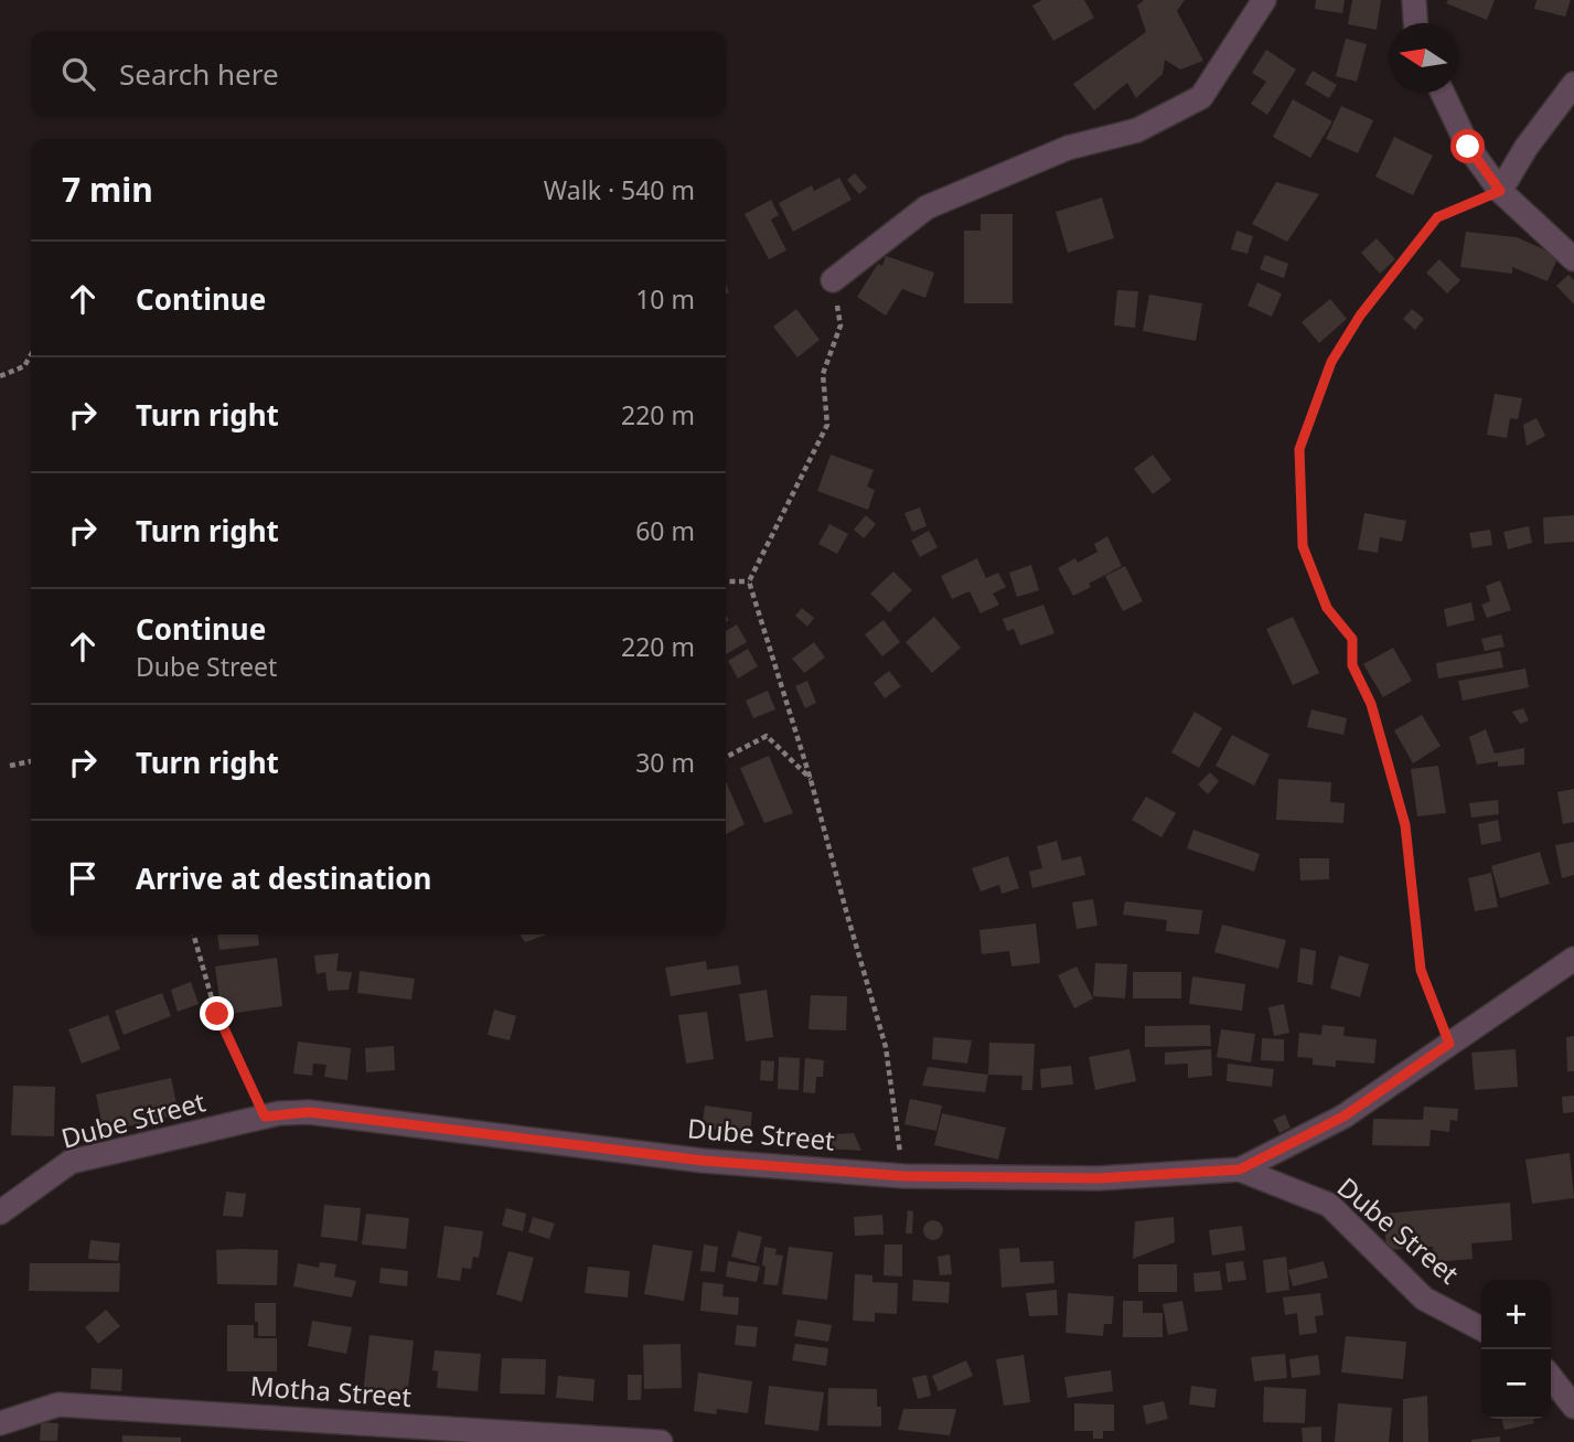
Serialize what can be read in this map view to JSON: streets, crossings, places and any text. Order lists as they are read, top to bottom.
{
  "streets": {
    "street": ["Dube Street", "Motha Street"]
  },
  "north": "left",
  "page": {
    "search": "Search here",
    "heading": ["7 min", "Walk · 540 m"],
    "list": [
      ["Continue", "10 m"],
      ["Turn right", "220 m"],
      ["Turn right", "60 m"],
      ["Continue", "Dube Street", "220 m"],
      ["Turn right", "30 m"],
      "Arrive at destination"
    ],
    "map_buttons": ["+", "−"]
  }
}
